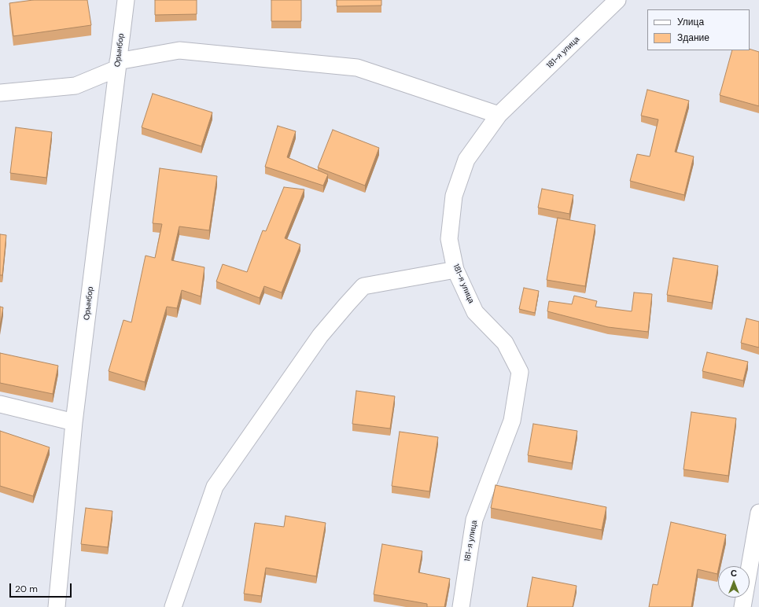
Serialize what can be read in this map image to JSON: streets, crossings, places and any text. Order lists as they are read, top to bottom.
{
  "streets": {
    "street": ["Орынбор", "181-я улица"]
  },
  "legend": ["Улица", "Здание"],
  "scale_bar": "20 m",
  "north": "top"
}
